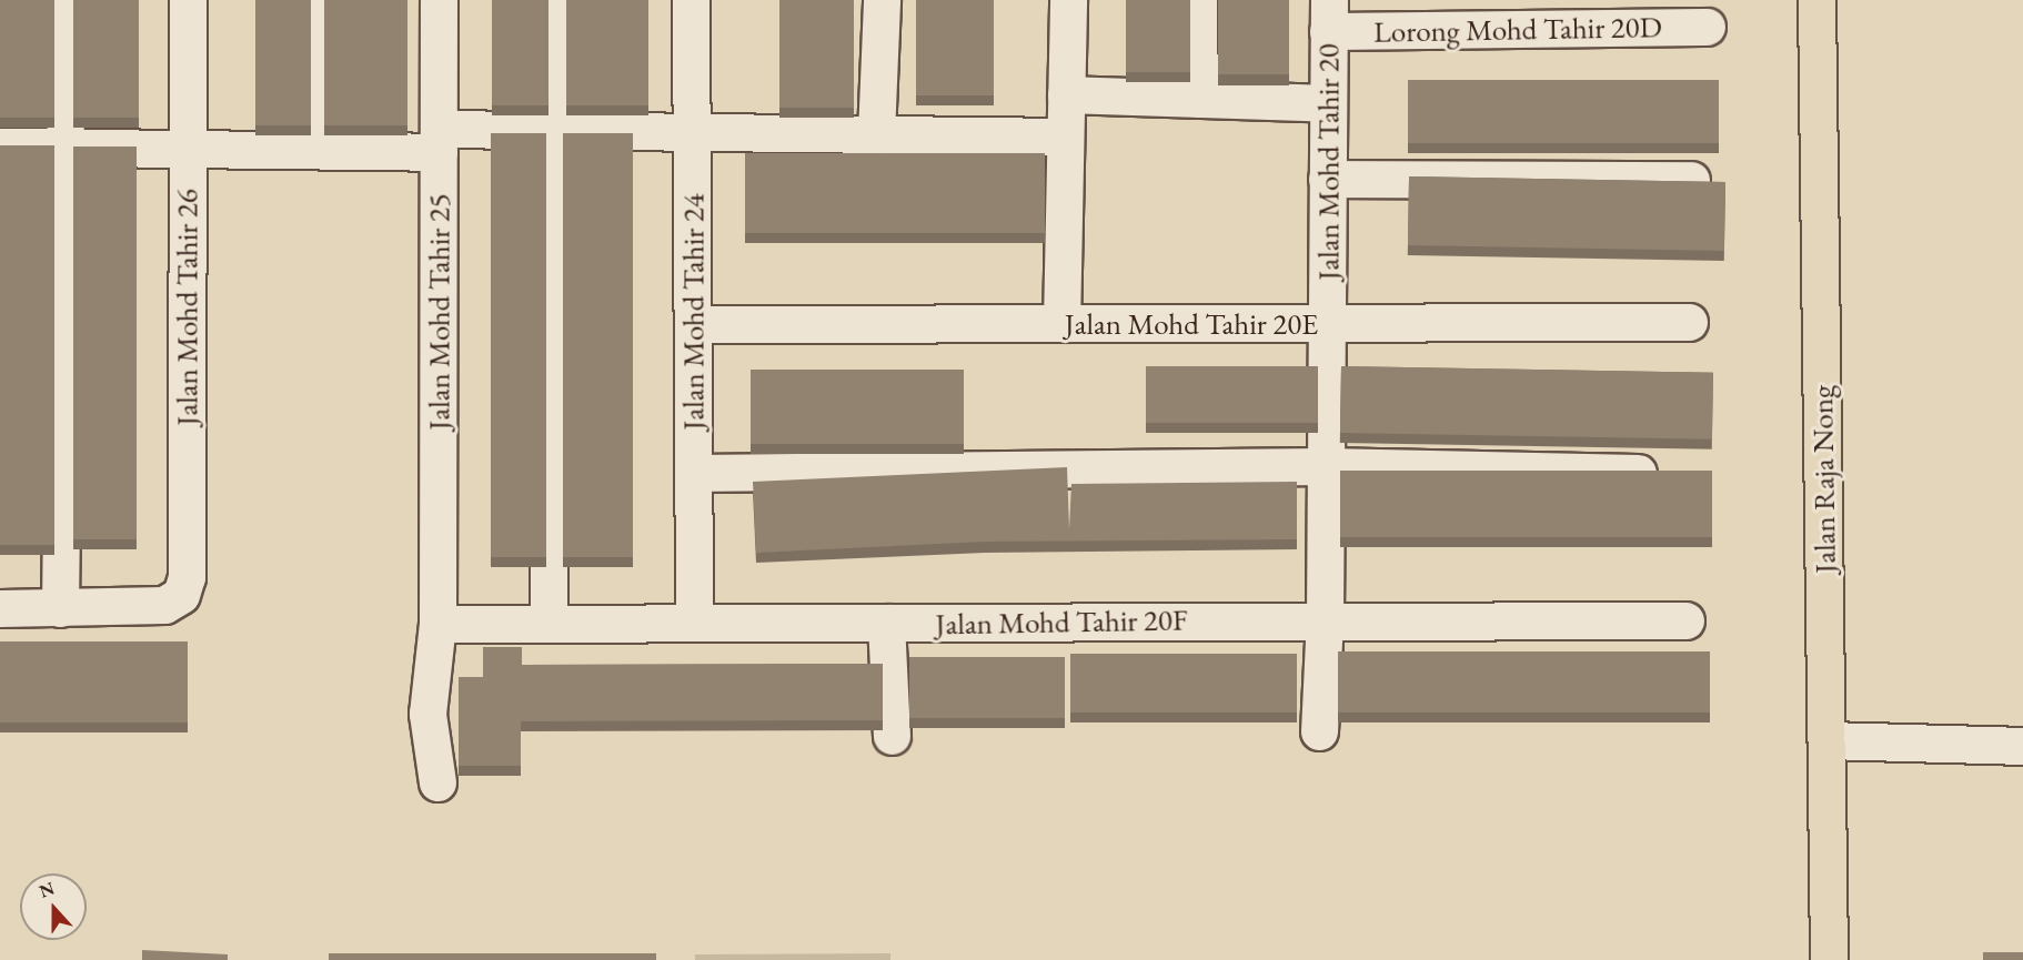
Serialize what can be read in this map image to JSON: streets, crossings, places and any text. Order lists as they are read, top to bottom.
{
  "streets": {
    "main road": ["Jalan Raja Nong"],
    "street": [
      "Lorong Mohd Tahir 20D",
      "Jalan Mohd Tahir 20",
      "Jalan Mohd Tahir 26",
      "Jalan Mohd Tahir 25",
      "Jalan Mohd Tahir 24",
      "Jalan Mohd Tahir 20E",
      "Jalan Mohd Tahir 20F"
    ]
  },
  "crossings": [
    ["Lorong Mohd Tahir 20D", "Jalan Mohd Tahir 20"],
    ["Jalan Mohd Tahir 20", "Jalan Mohd Tahir 20E"],
    ["Jalan Mohd Tahir 20", "Jalan Mohd Tahir 20F"],
    ["Jalan Mohd Tahir 25", "Jalan Mohd Tahir 20F"],
    ["Jalan Mohd Tahir 24", "Jalan Mohd Tahir 20E"],
    ["Jalan Mohd Tahir 24", "Jalan Mohd Tahir 20F"]
  ],
  "north": "top"
}
